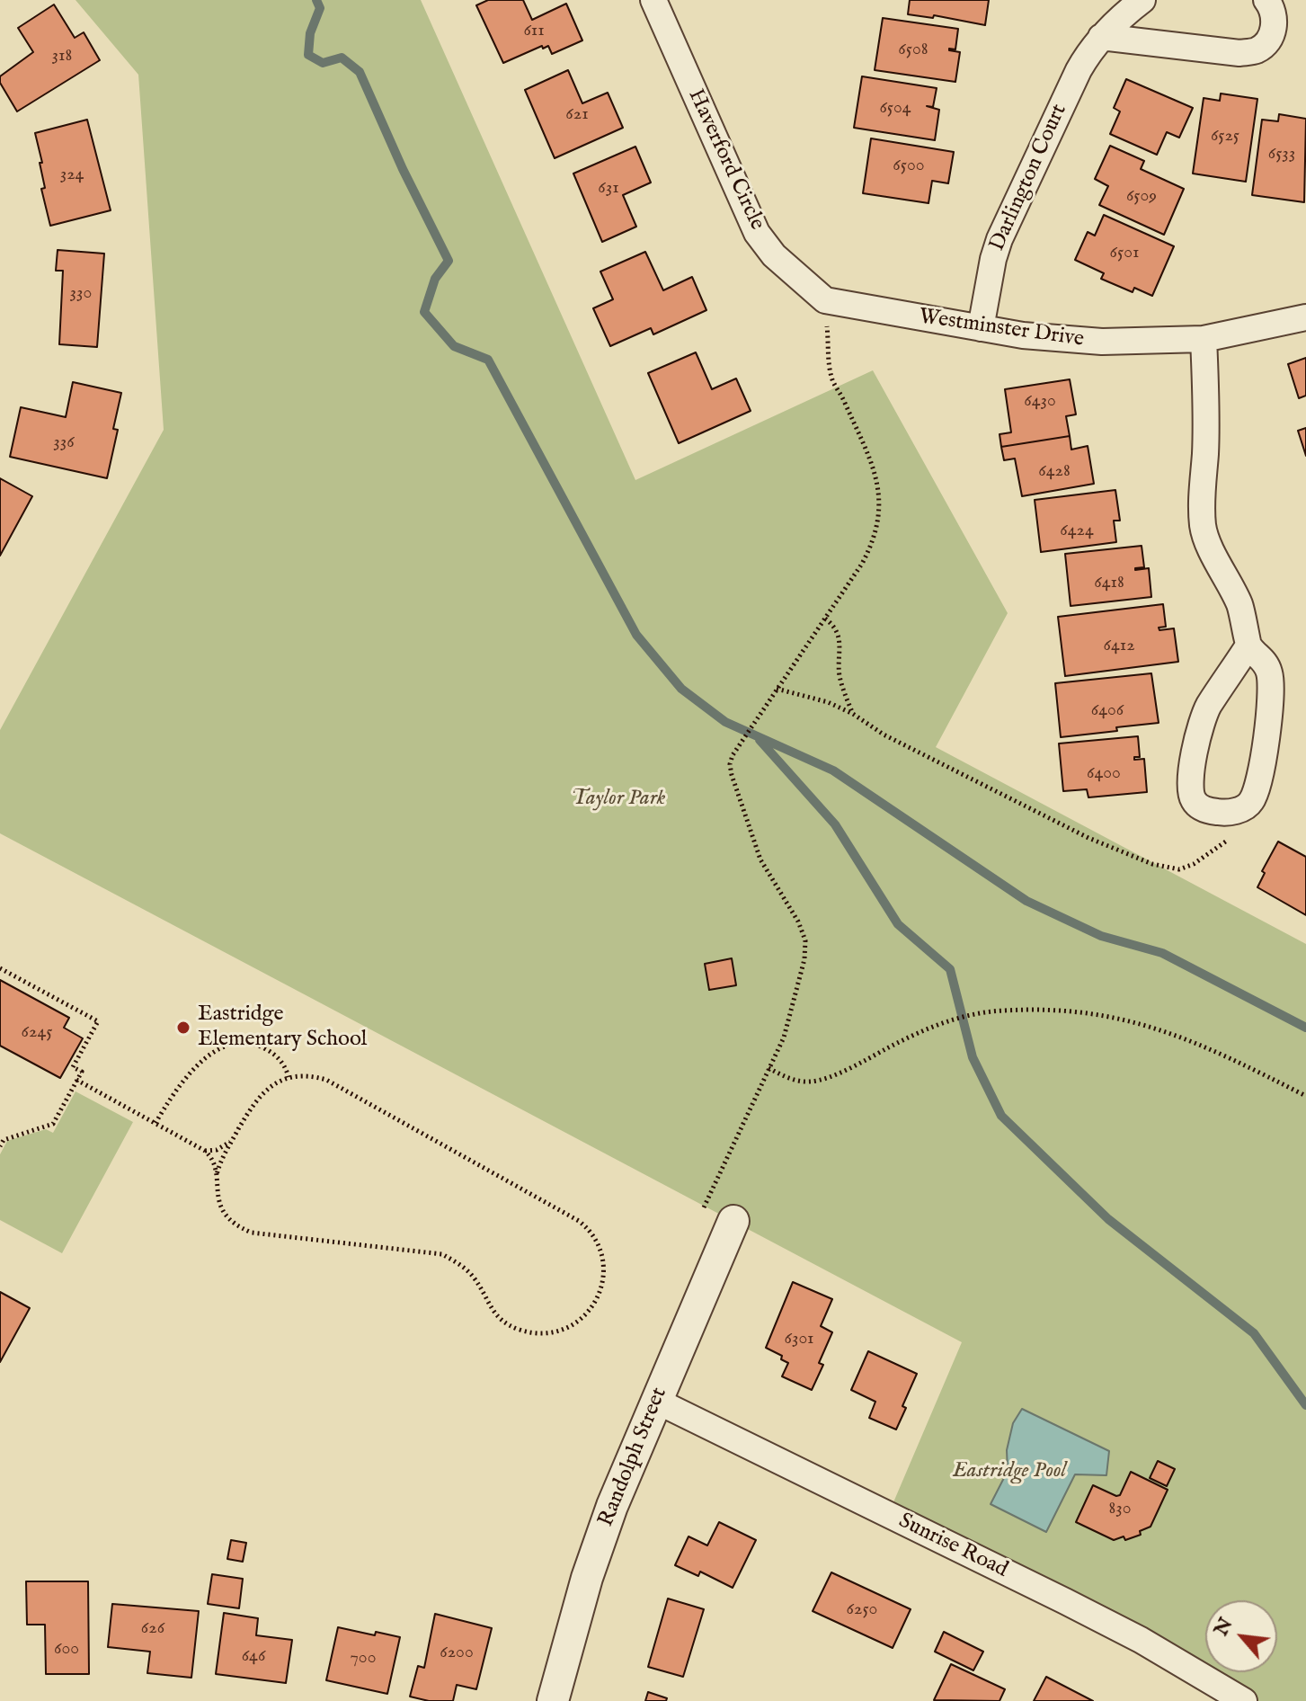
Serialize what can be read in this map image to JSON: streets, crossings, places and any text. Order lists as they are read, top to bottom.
{
  "streets": {
    "street": [
      "Haverford Circle",
      "Darlington Court",
      "Westminster Drive",
      "Randolph Street",
      "Sunrise Road"
    ]
  },
  "crossings": [
    ["Haverford Circle", "Westminster Drive"],
    ["Darlington Court", "Westminster Drive"],
    ["Randolph Street", "Sunrise Road"]
  ],
  "parks": ["Taylor Park", "Eastridge Pool"],
  "places": ["Eastridge Elementary School"],
  "house_numbers": [
    "611",
    "6508",
    "318",
    "6504",
    "621",
    "6525",
    "6533",
    "6500",
    "324",
    "631",
    "6509",
    "6501",
    "330",
    "6430",
    "336",
    "6428",
    "6424",
    "6418",
    "6412",
    "6406",
    "6400",
    "6245",
    "6301",
    "830",
    "6250",
    "626",
    "600",
    "6200",
    "646",
    "700"
  ],
  "north": "top left"
}
